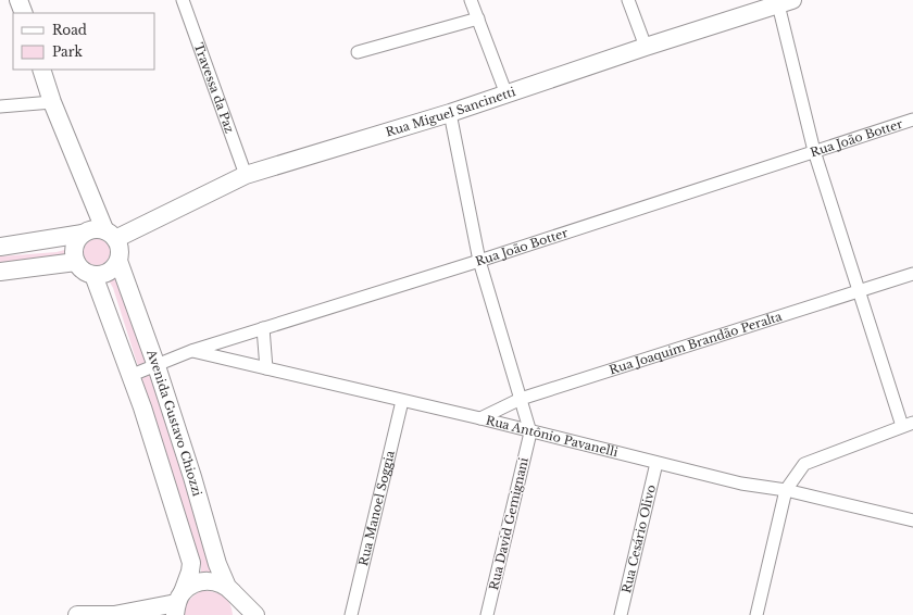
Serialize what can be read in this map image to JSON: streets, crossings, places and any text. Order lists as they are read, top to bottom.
{
  "streets": {
    "main road": ["Rua Miguel Sancinetti", "Avenida Gustavo Chiozzi"],
    "street": [
      "Travessa da Paz",
      "Rua João Botter",
      "Rua Joaquim Brandão Peralta",
      "Rua Antônio Pavanelli",
      "Rua Manoel Soggia",
      "Rua David Gemignani",
      "Rua Cesário Olivo"
    ]
  },
  "crossings": [
    ["Travessa da Paz", "Rua Miguel Sancinetti"],
    ["Rua Miguel Sancinetti", "Avenida Gustavo Chiozzi"],
    ["Rua João Botter", "Avenida Gustavo Chiozzi"],
    ["Rua João Botter", "Rua Antônio Pavanelli"],
    ["Rua Joaquim Brandão Peralta", "Rua Antônio Pavanelli"],
    ["Rua Antônio Pavanelli", "Rua Manoel Soggia"],
    ["Rua Antônio Pavanelli", "Rua David Gemignani"],
    ["Rua Antônio Pavanelli", "Rua Cesário Olivo"]
  ],
  "legend": ["Road", "Park"]
}
